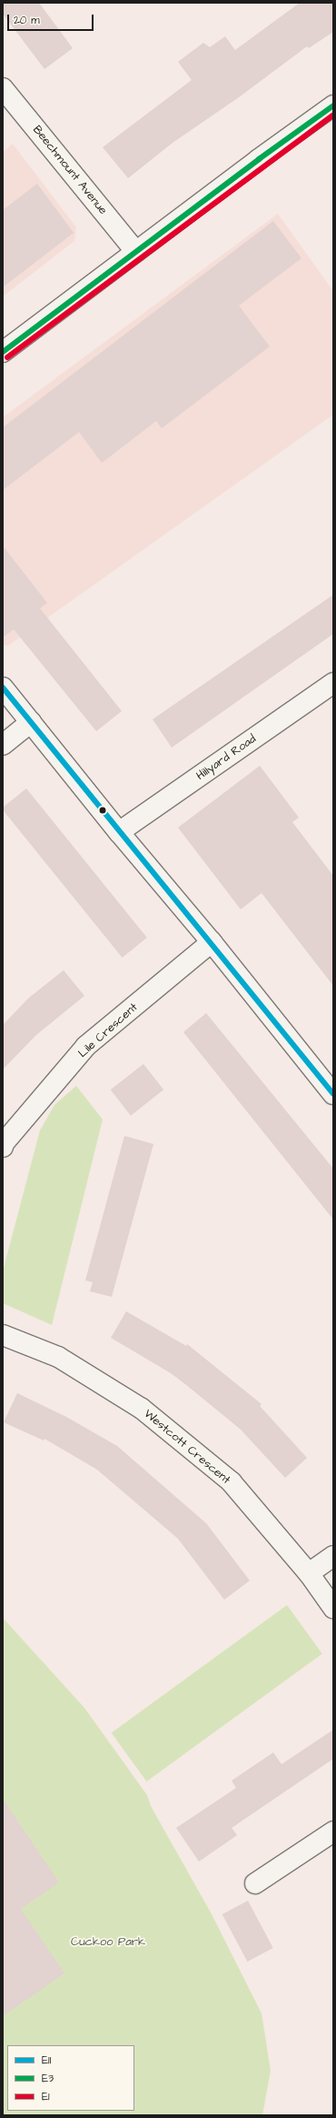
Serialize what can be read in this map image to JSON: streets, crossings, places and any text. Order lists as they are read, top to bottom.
{
  "streets": {
    "street": [
      "Beechmount Avenue",
      "Hillyard Road",
      "Lile Crescent",
      "Westcott Crescent"
    ]
  },
  "parks": ["Cuckoo Park"],
  "lines": ["transit line E3", "transit line E1", "transit line E11"],
  "legend": ["E11", "E3", "E1"],
  "scale_bar": "20 m"
}
